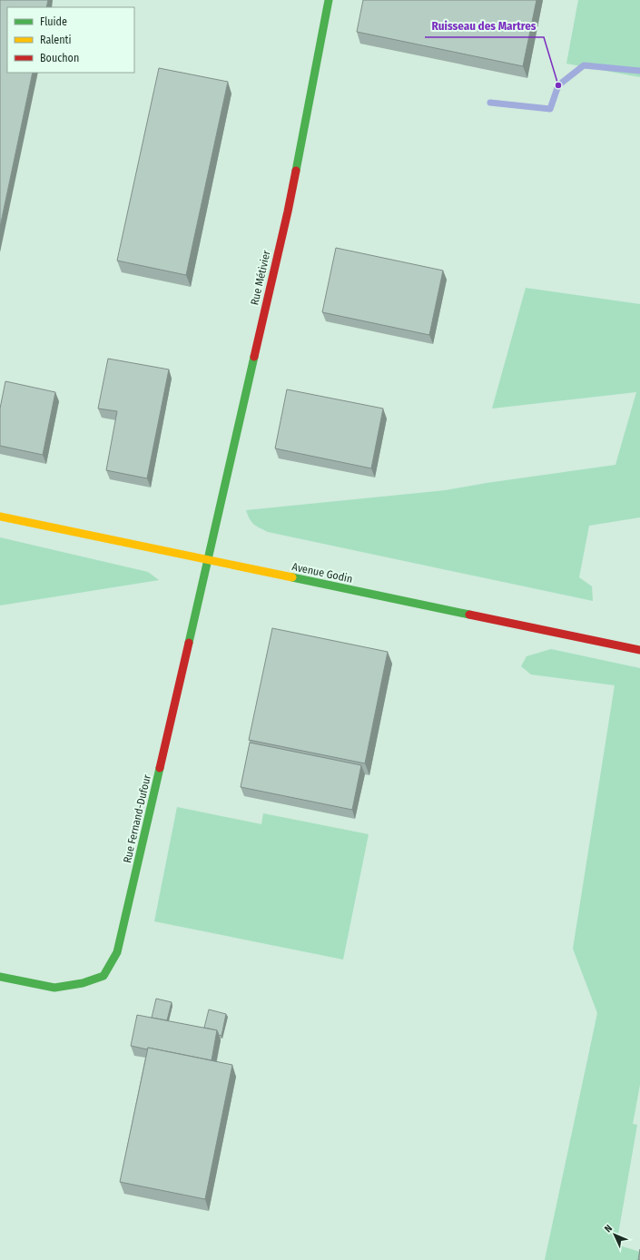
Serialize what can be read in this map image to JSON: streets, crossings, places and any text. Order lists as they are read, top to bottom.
{
  "streets": {
    "street": ["Rue Métivier", "Avenue Godin", "Rue Fernand-Dufour"]
  },
  "crossings": [
    ["Rue Métivier", "Avenue Godin"],
    ["Rue Métivier", "Rue Fernand-Dufour"],
    ["Avenue Godin", "Rue Fernand-Dufour"]
  ],
  "places": ["Ruisseau des Martres"],
  "legend": ["Fluide", "Ralenti", "Bouchon"],
  "north": "top left"
}
